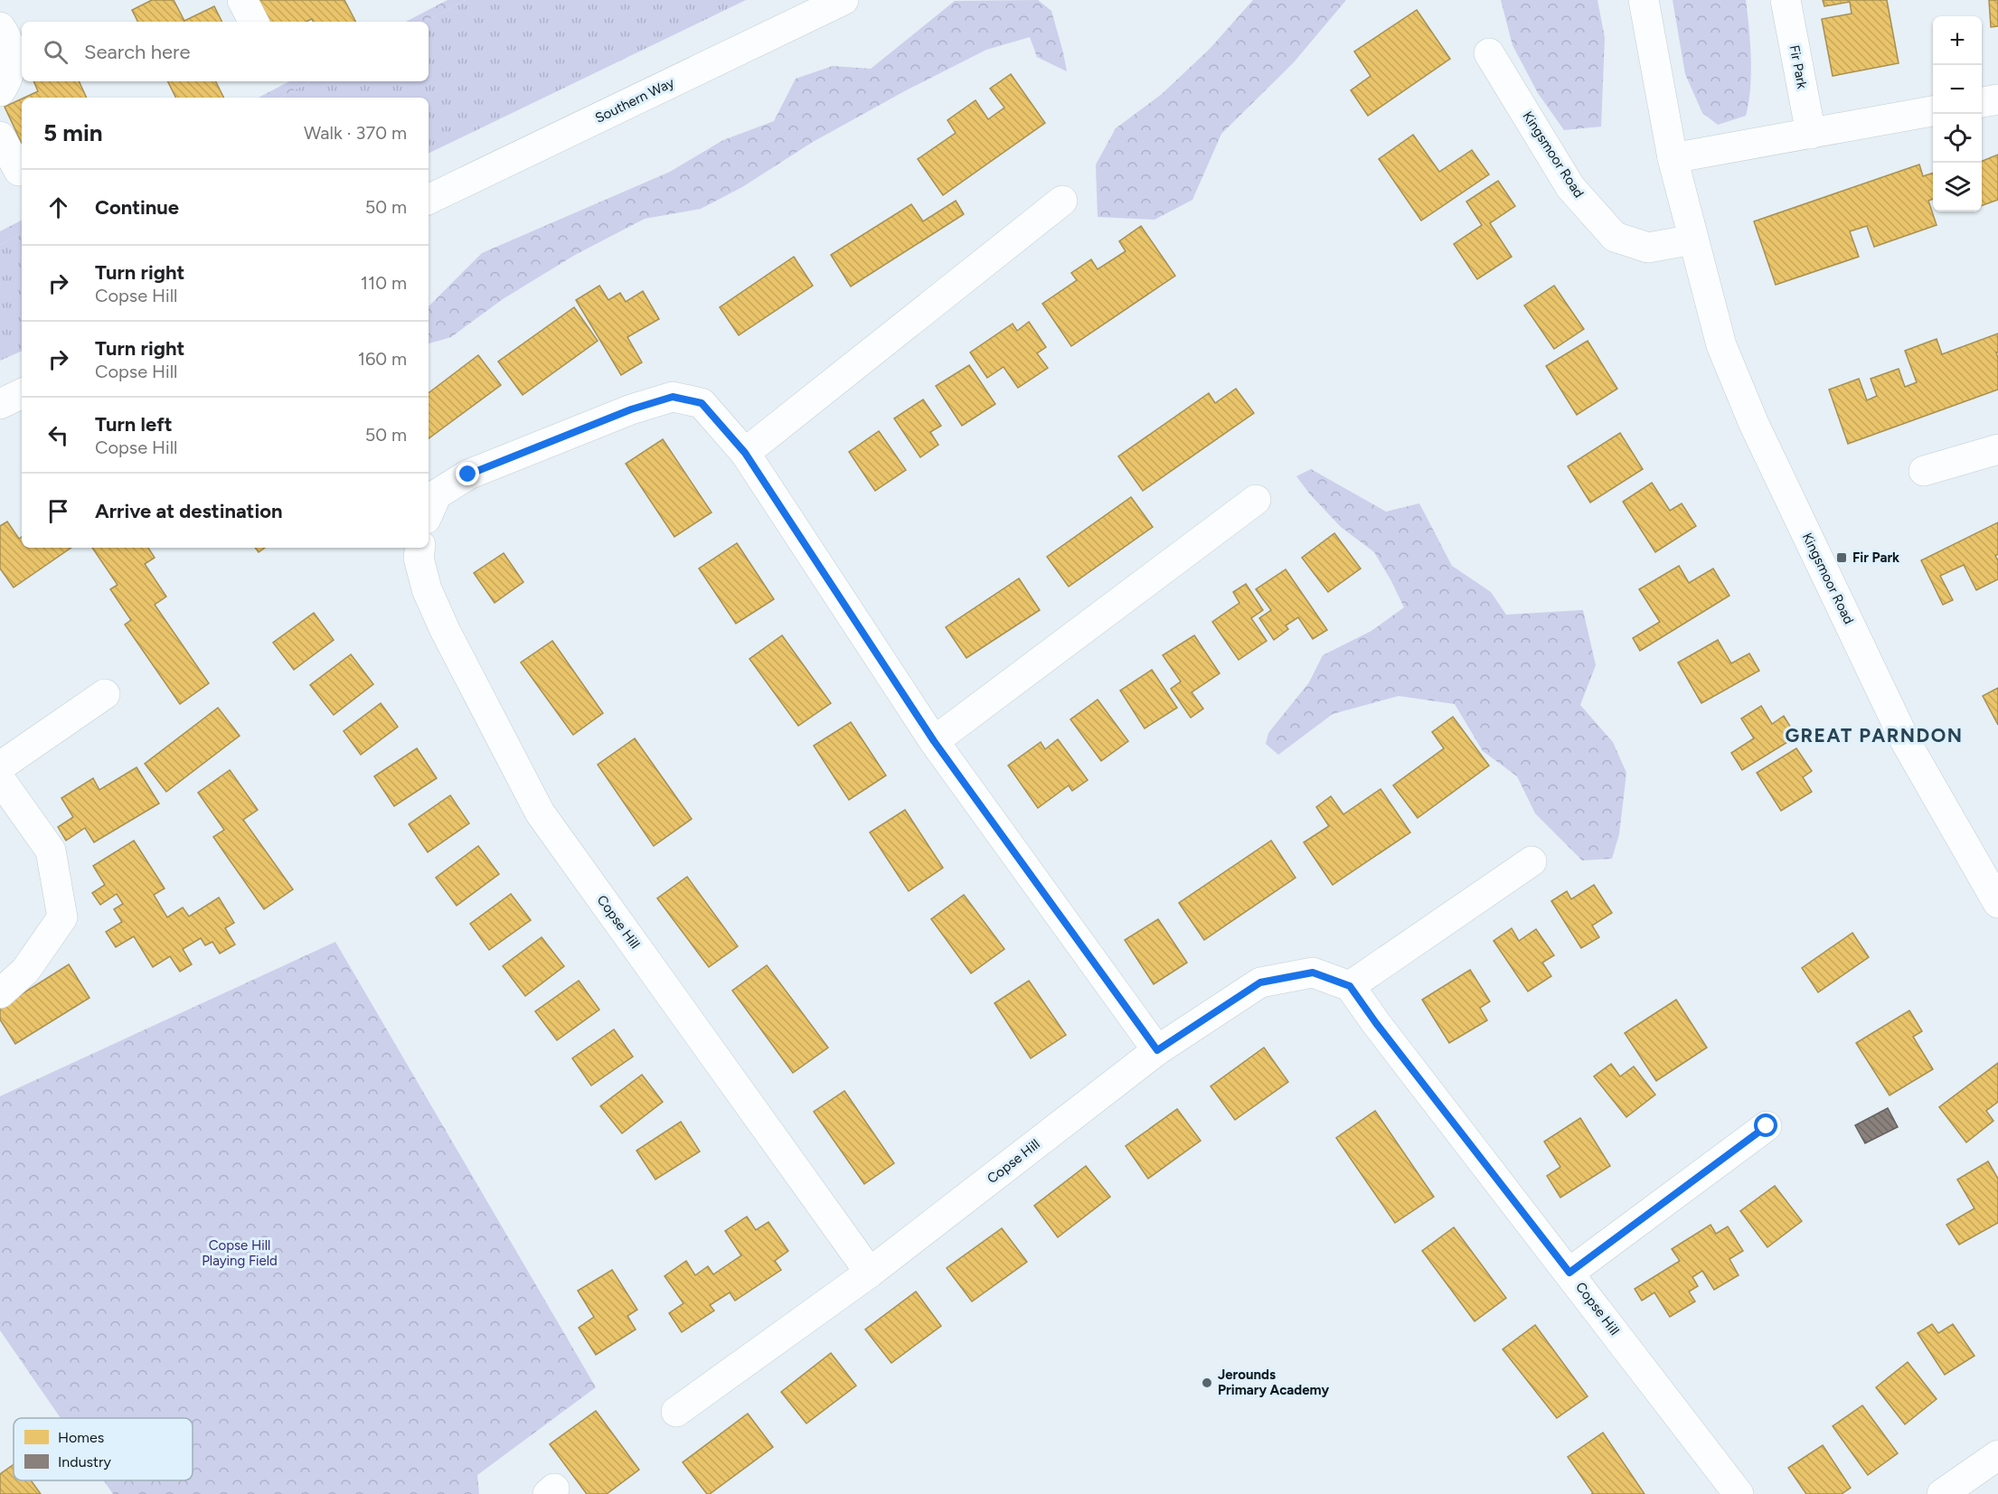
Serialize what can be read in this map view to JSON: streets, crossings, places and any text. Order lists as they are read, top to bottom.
{
  "streets": {
    "street": [
      "Fir Park",
      "Southern Way",
      "Kingsmoor Road",
      "Copse Hill"
    ]
  },
  "districts": ["GREAT PARNDON"],
  "parks": ["Copse Hill Playing Field"],
  "places": {
    "transit": ["Fir Park"],
    "other": ["Jerounds Primary Academy"]
  },
  "legend": ["Homes", "Industry"],
  "page": {
    "map_buttons": ["+", "−"],
    "search": "Search here",
    "heading": ["5 min", "Walk · 370 m"],
    "list": [
      ["Continue", "50 m"],
      ["Turn right", "Copse Hill", "110 m"],
      ["Turn right", "Copse Hill", "160 m"],
      ["Turn left", "Copse Hill", "50 m"],
      "Arrive at destination"
    ]
  }
}
